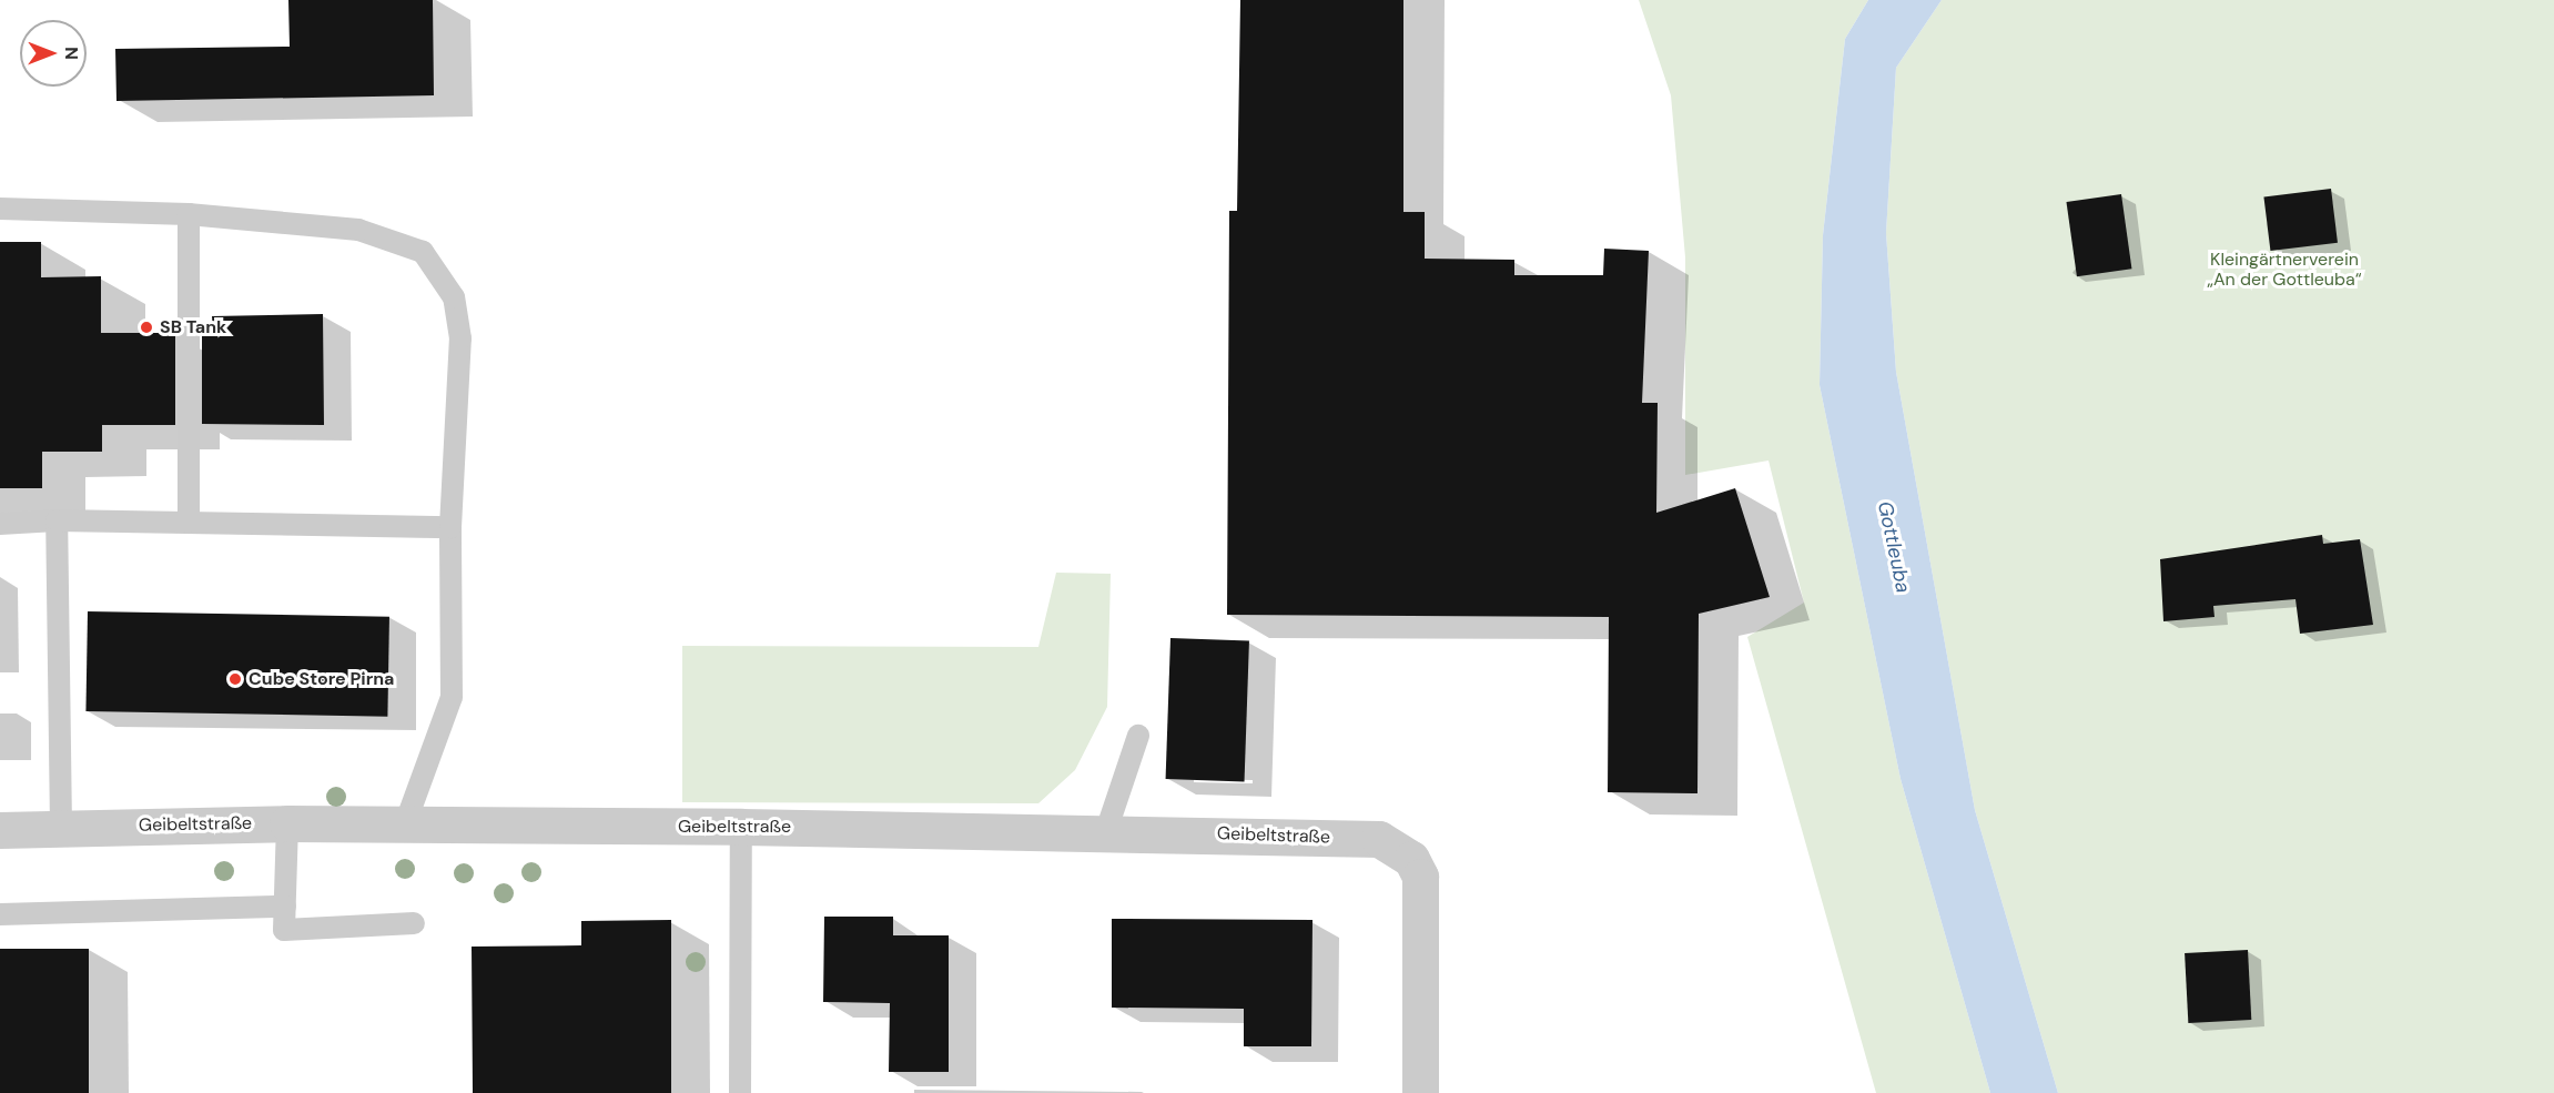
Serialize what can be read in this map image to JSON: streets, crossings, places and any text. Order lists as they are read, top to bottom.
{
  "streets": {
    "street": ["Geibeltstraße"]
  },
  "water": ["Gottleuba"],
  "parks": ["Kleingärtnerverein „An der Gottleuba“"],
  "places": ["SB Tank", "Cube Store Pirna"],
  "north": "right"
}
